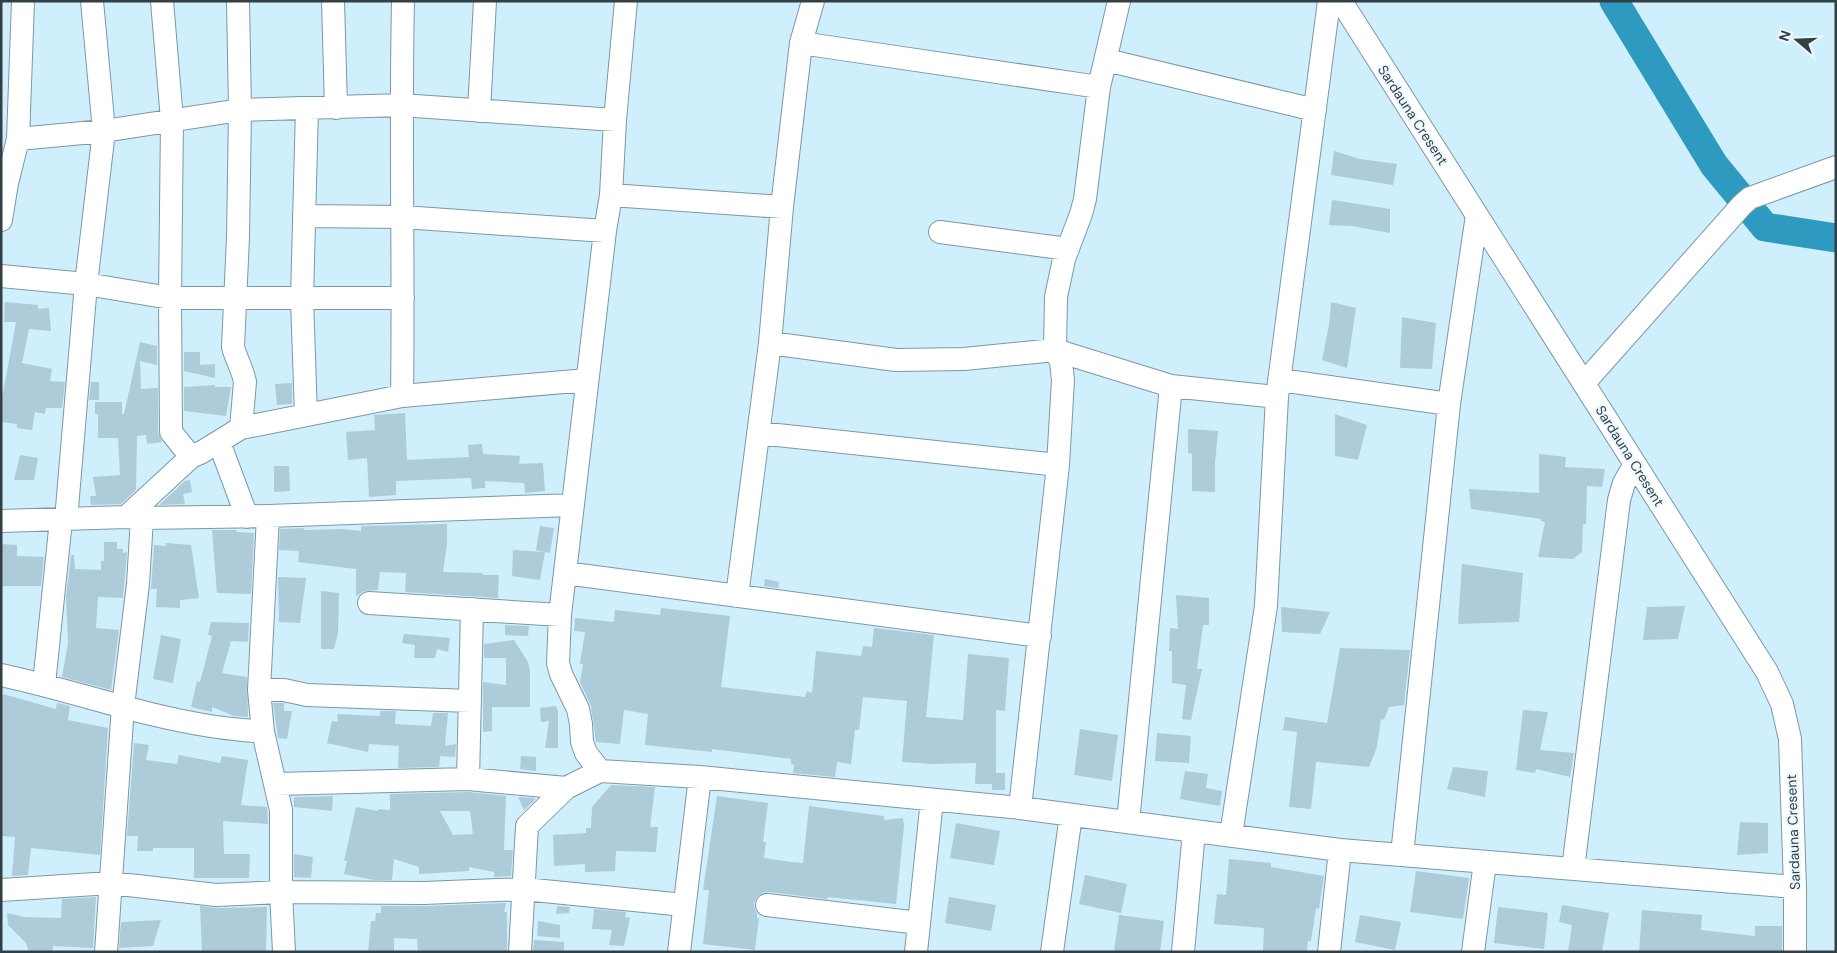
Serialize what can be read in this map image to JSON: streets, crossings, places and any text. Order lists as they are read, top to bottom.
{
  "streets": {
    "street": ["Sardauna Cresent"]
  },
  "north": "left"
}
